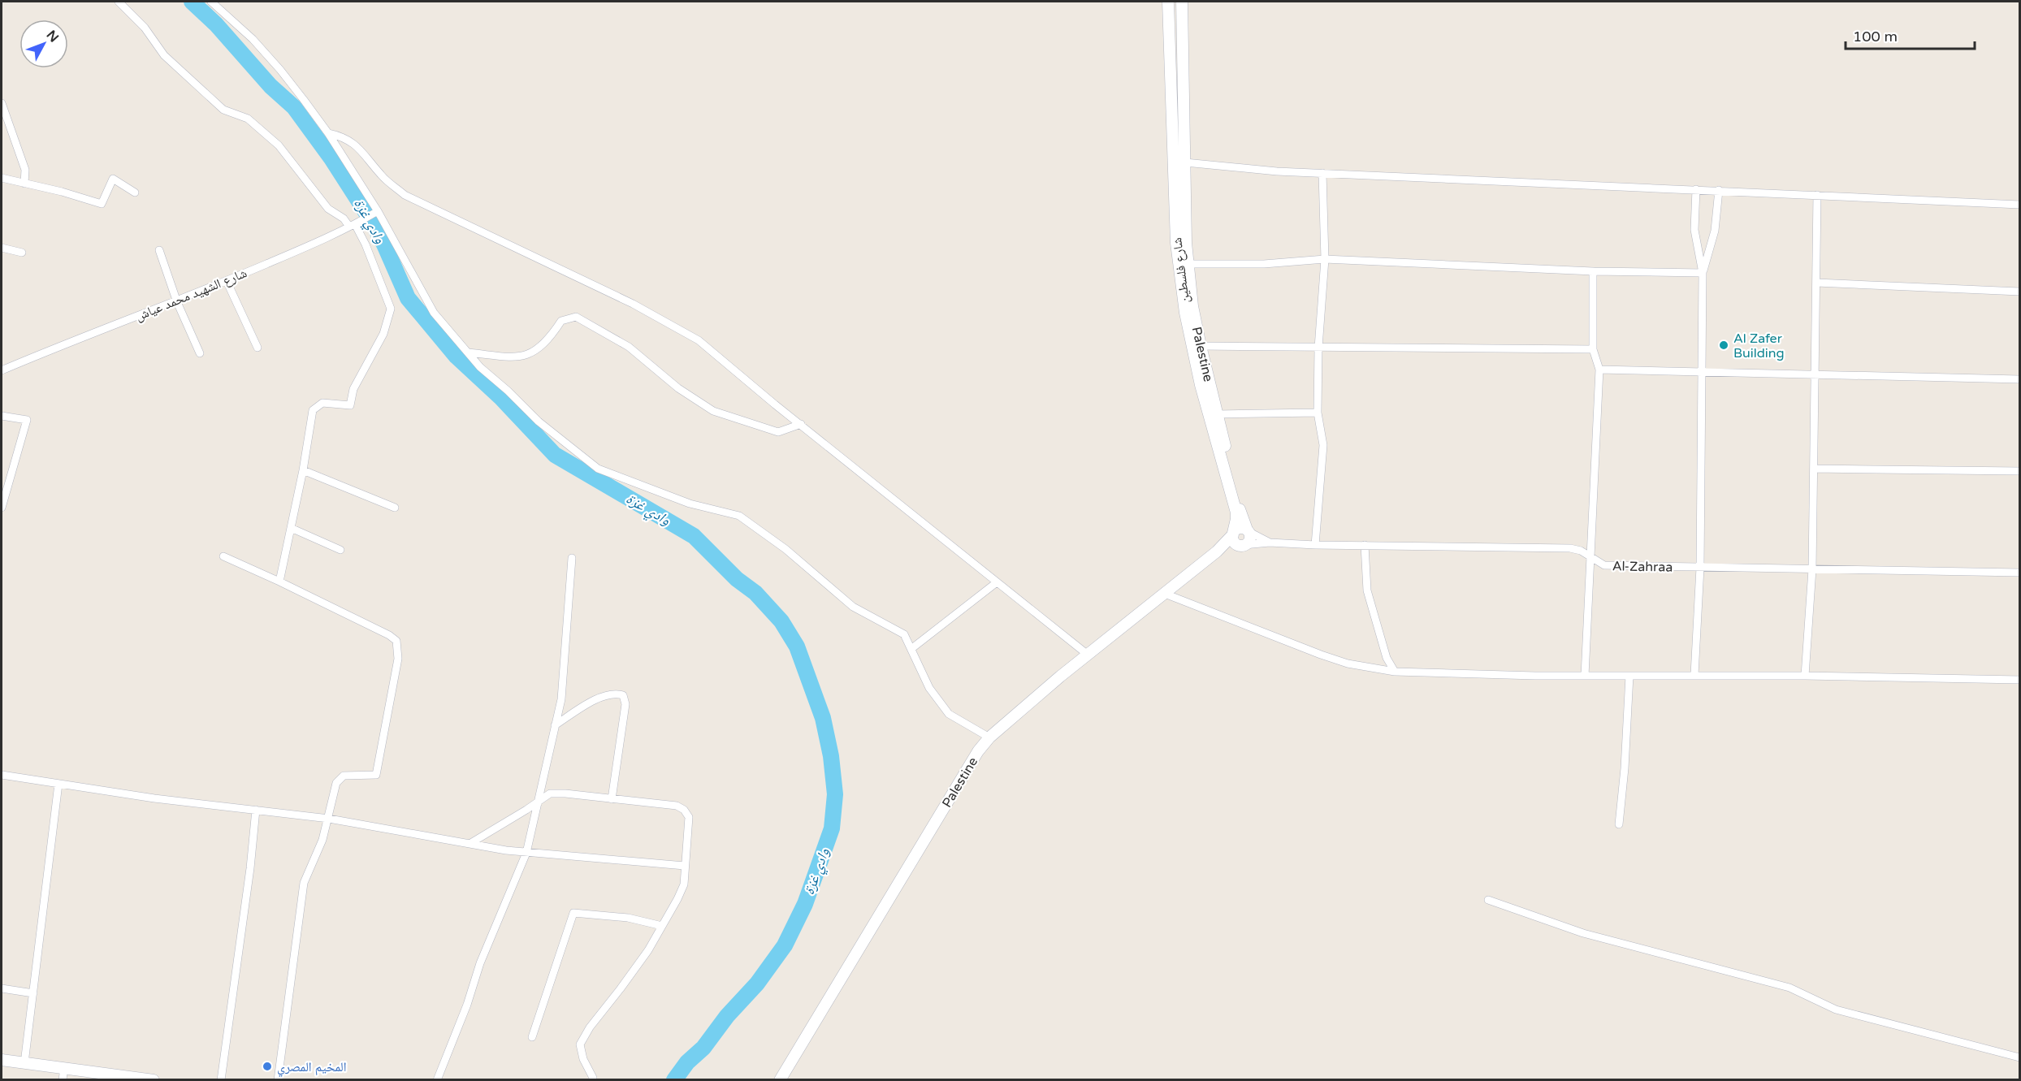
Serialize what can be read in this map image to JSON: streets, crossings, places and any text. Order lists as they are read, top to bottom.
{
  "streets": {
    "street": [
      "شارع فلسطين",
      "شارع الشهيد محمد عياش",
      "Palestine",
      "Al-Zahraa"
    ]
  },
  "crossings": [
    ["شارع فلسطين", "Palestine"],
    ["شارع فلسطين", "Al-Zahraa"],
    ["Palestine", "Al-Zahraa"]
  ],
  "water": ["وادي غزة"],
  "places": ["Al Zafer Building", "المخيم المصري"],
  "scale_bar": "100 m",
  "north": "top right"
}
